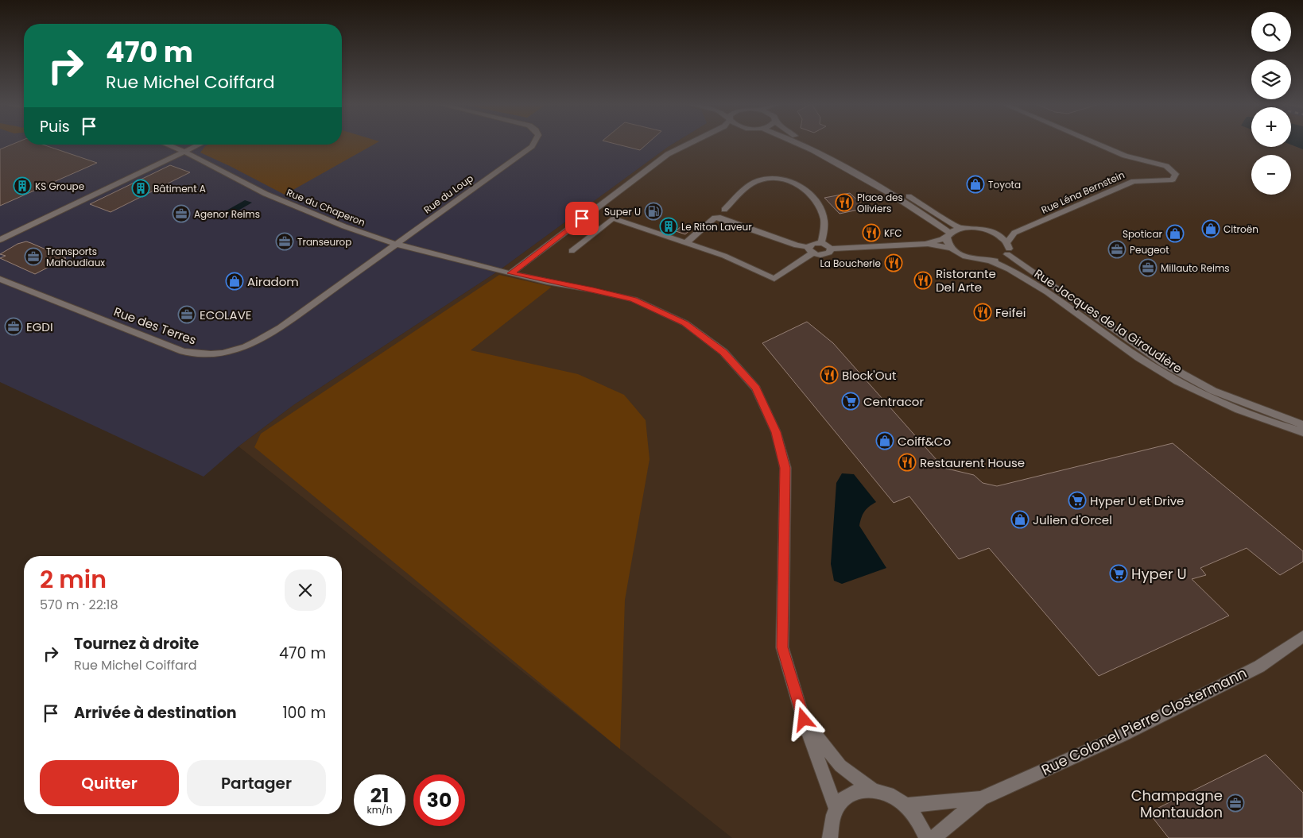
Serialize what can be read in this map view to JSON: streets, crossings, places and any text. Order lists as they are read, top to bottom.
{
  "streets": {
    "street": [
      "Rue Léna Bernstein",
      "Rue du Loup",
      "Rue du Chaperon",
      "Rue Jacques de la Giraudière",
      "Rue des Terres",
      "Rue Colonel Pierre Clostermann"
    ]
  },
  "crossings": [
    ["Rue du Loup", "Rue du Chaperon"],
    ["Rue du Loup", "Rue des Terres"],
    ["Rue du Chaperon", "Rue des Terres"]
  ],
  "places": {
    "shop": [
      "Toyota",
      "Citroën",
      "Spoticar",
      "Airadom",
      "Coiff&Co",
      "Julien d'Orcel"
    ],
    "building": ["KS Groupe", "Bâtiment A", "Le Riton Laveur"],
    "restaurant": [
      "Place des Oliviers",
      "KFC",
      "La Boucherie",
      "Ristorante Del Arte",
      "Feifei",
      "Block'Out",
      "Restaurent House"
    ],
    "fuel station": ["Super U"],
    "office": [
      "Agenor Reims",
      "Transeurop",
      "Peugeot",
      "Transports Mahoudiaux",
      "Millauto Reims",
      "ECOLAVE",
      "EGDI",
      "Champagne Montaudon"
    ],
    "supermarket": ["Centracor", "Hyper U et Drive", "Hyper U"]
  },
  "page": {
    "map_buttons": ["+", "−"],
    "turn": ["470 m", "Rue Michel Coiffard"],
    "then": "Puis",
    "heading": ["2 min", "570 m · 22:18"],
    "list": [
      {
        "name": "Tournez à droite",
        "note": "Rue Michel Coiffard",
        "value": "470 m"
      },
      {
        "name": "Arrivée à destination",
        "value": "100 m"
      }
    ],
    "buttons": ["Quitter", "Partager"],
    "speed": "21 km/h",
    "limit": "30"
  }
}
